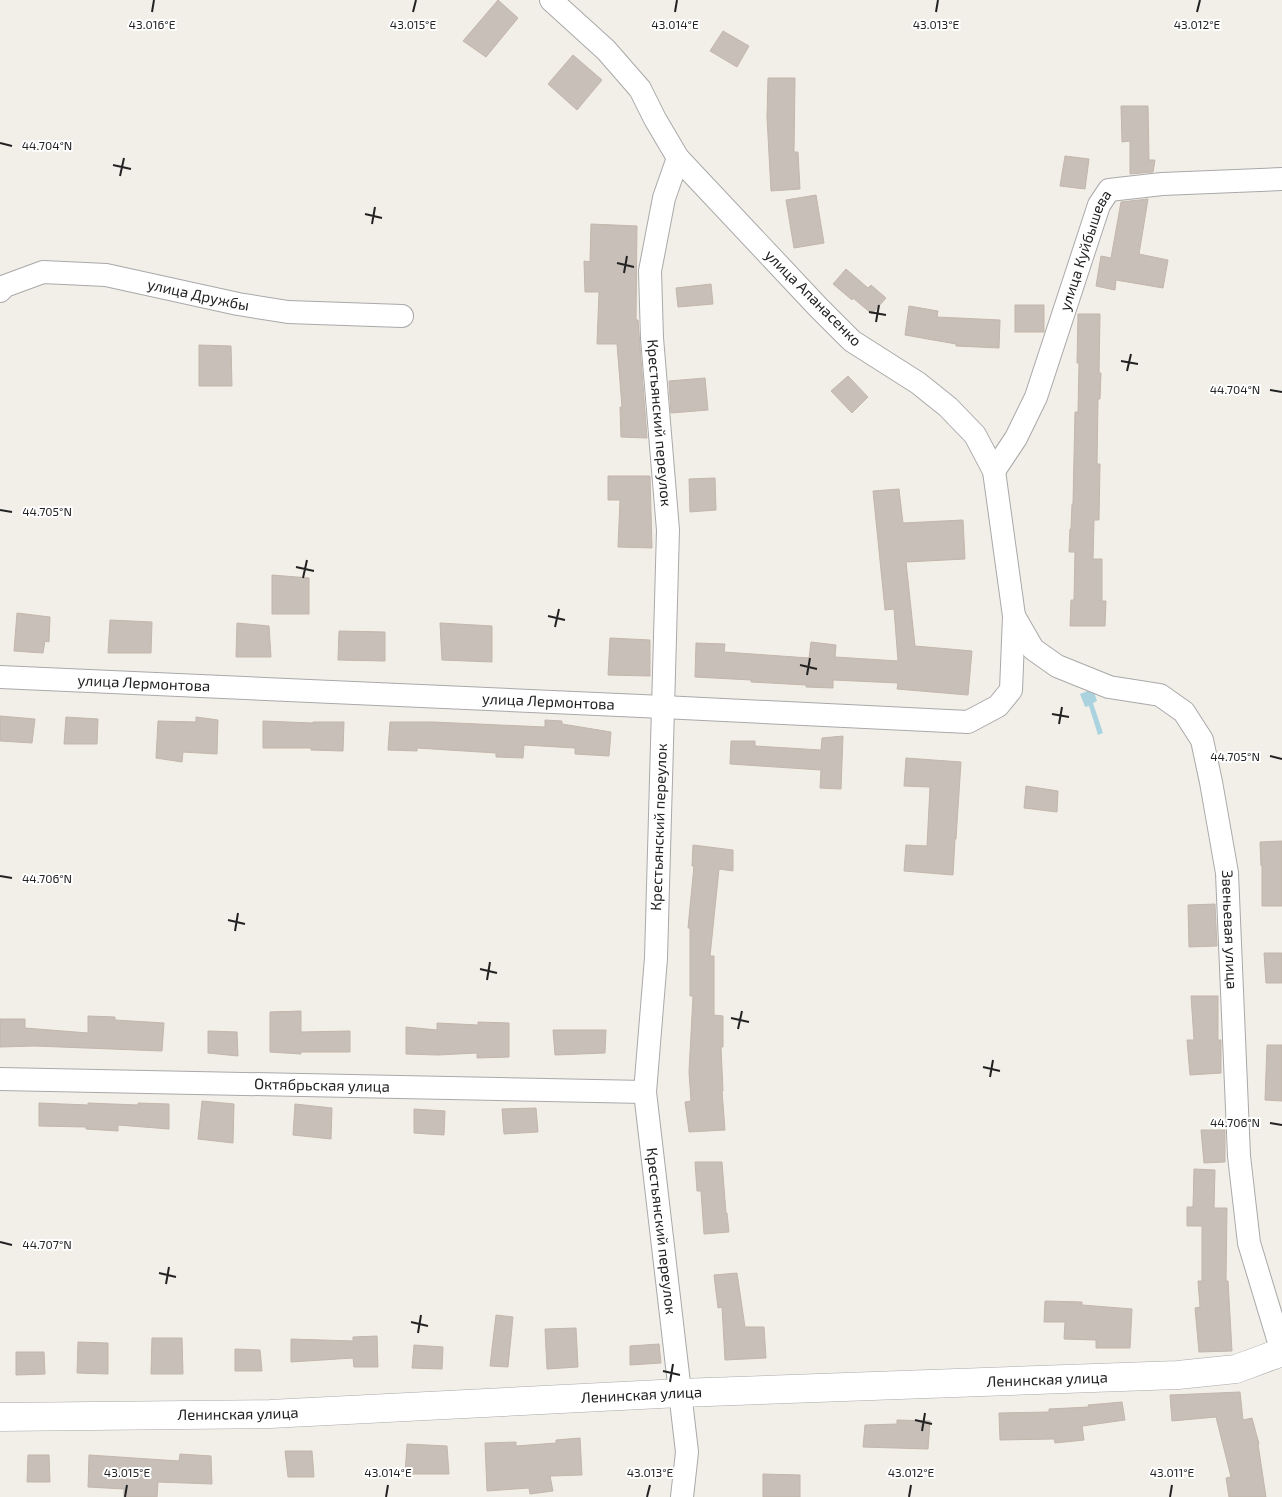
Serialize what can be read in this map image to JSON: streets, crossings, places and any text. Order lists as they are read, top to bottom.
{
  "streets": {
    "street": [
      "улица Куйбышева",
      "улица Дружбы",
      "улица Апанасенко",
      "Крестьянский переулок",
      "улица Лермонтова",
      "Звеньевая улица",
      "Октябрьская улица",
      "Ленинская улица"
    ]
  },
  "crossings": [
    ["улица Куйбышева", "улица Апанасенко"],
    ["улица Апанасенко", "Крестьянский переулок"],
    ["улица Апанасенко", "улица Лермонтова"],
    ["улица Апанасенко", "Звеньевая улица"],
    ["Крестьянский переулок", "улица Лермонтова"],
    ["Крестьянский переулок", "Октябрьская улица"],
    ["Крестьянский переулок", "Ленинская улица"],
    ["улица Лермонтова", "Звеньевая улица"],
    ["Звеньевая улица", "Ленинская улица"]
  ],
  "coordinates": [
    "43.016°E",
    "43.015°E",
    "43.014°E",
    "43.013°E",
    "43.012°E",
    "44.704°N",
    "44.705°N",
    "44.706°N",
    "44.707°N",
    "43.011°E"
  ]
}
